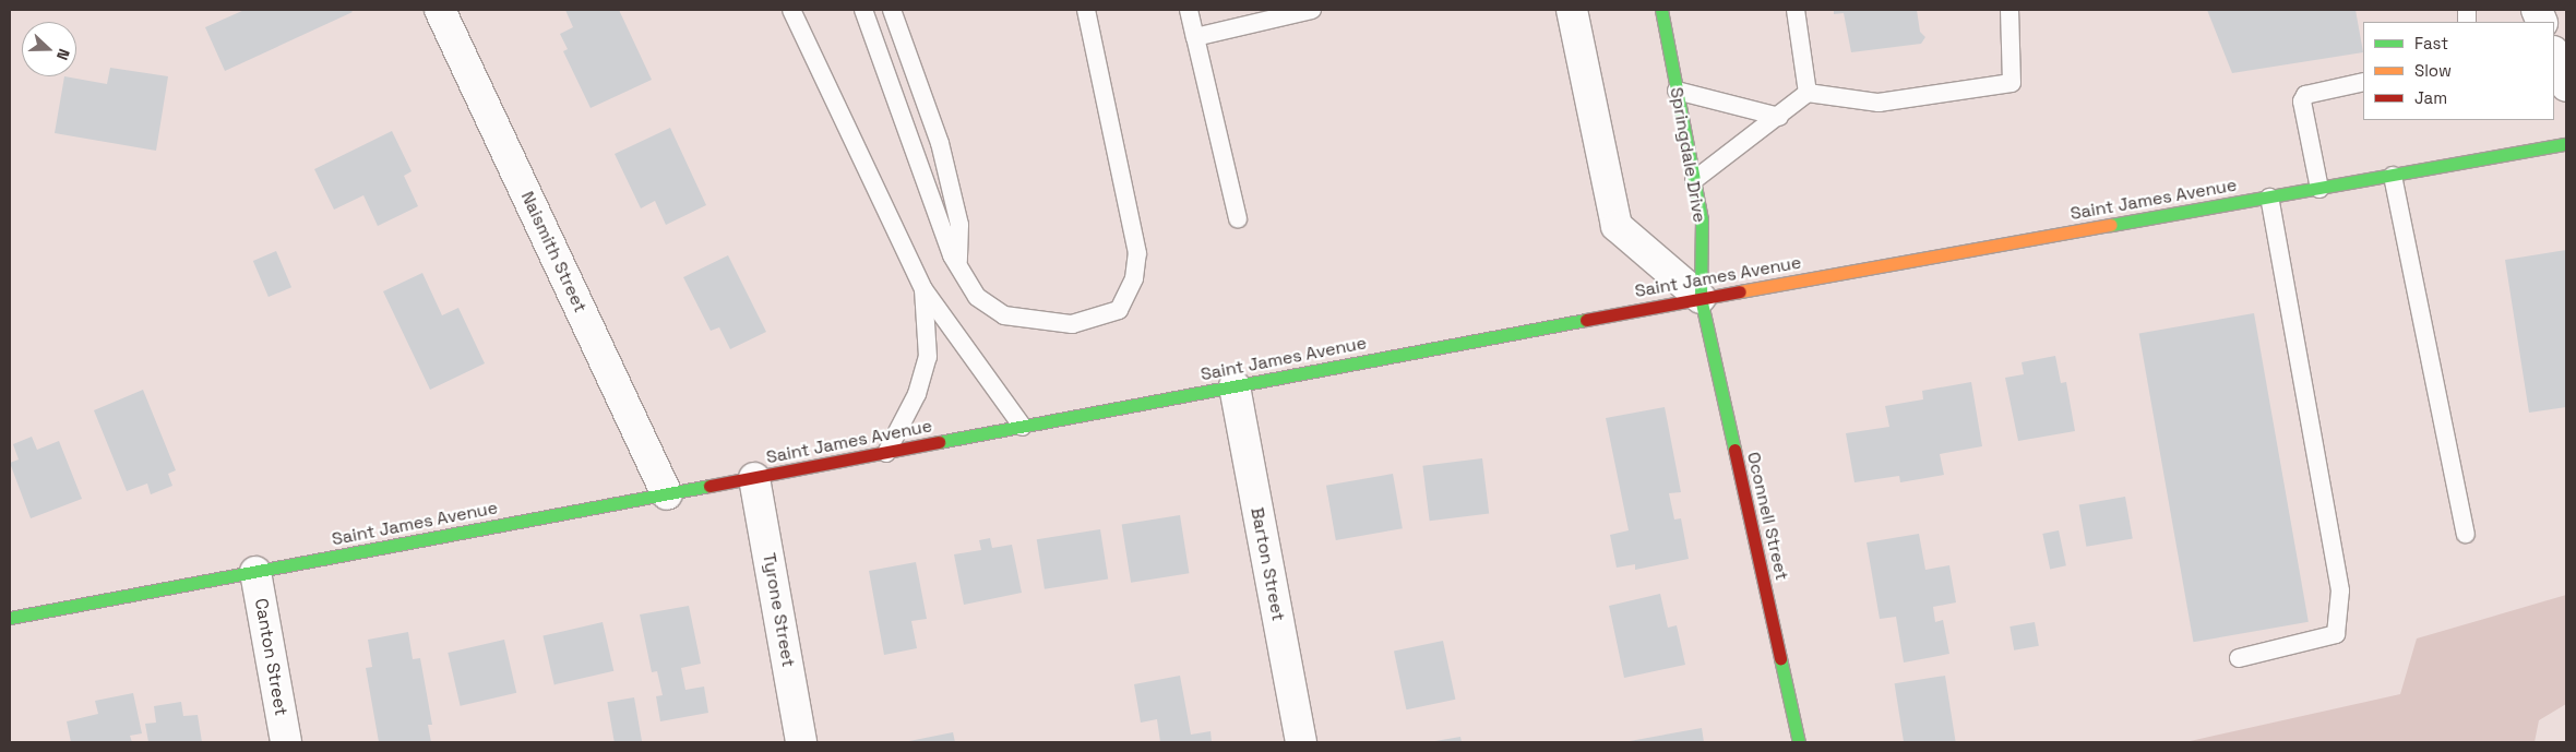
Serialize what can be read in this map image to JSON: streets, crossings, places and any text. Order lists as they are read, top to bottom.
{
  "streets": {
    "main road": ["Springdale Drive", "Saint James Avenue", "Oconnell Street"],
    "street": [
      "Naismith Street",
      "Barton Street",
      "Tyrone Street",
      "Canton Street"
    ]
  },
  "crossings": [
    ["Springdale Drive", "Saint James Avenue"],
    ["Springdale Drive", "Oconnell Street"],
    ["Saint James Avenue", "Naismith Street"],
    ["Saint James Avenue", "Oconnell Street"],
    ["Saint James Avenue", "Barton Street"],
    ["Saint James Avenue", "Tyrone Street"],
    ["Saint James Avenue", "Canton Street"]
  ],
  "legend": ["Fast", "Slow", "Jam"],
  "north": "right"
}
